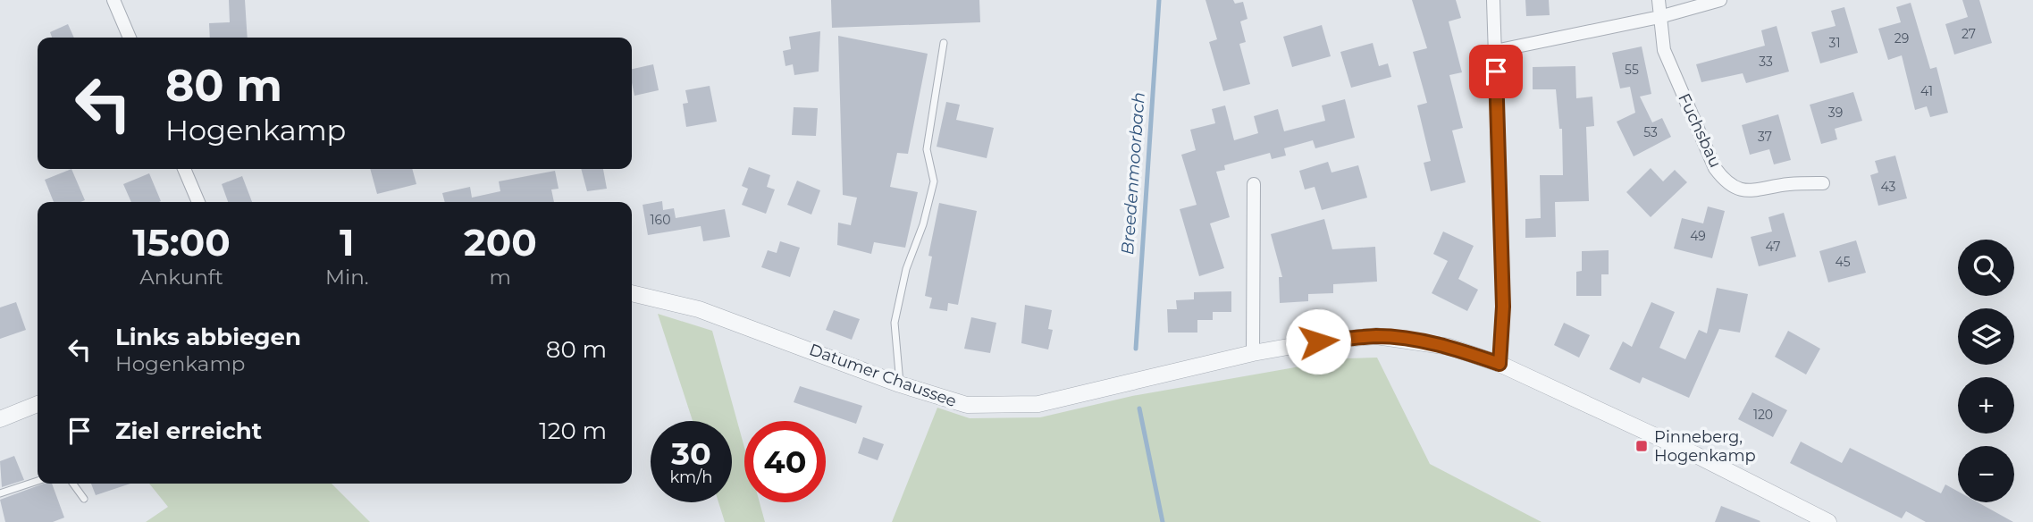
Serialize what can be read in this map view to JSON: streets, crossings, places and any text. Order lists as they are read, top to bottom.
{
  "streets": {
    "street": ["Fuchsbau", "Datumer Chaussee"]
  },
  "water": ["Breedenmoorbach"],
  "places": {
    "transit": ["Pinneberg, Hogenkamp"]
  },
  "house_numbers": [
    "27",
    "29",
    "31",
    "33",
    "55",
    "41",
    "39",
    "53",
    "37",
    "43",
    "160",
    "49",
    "47",
    "45",
    "120"
  ],
  "page": {
    "turn": ["80 m", "Hogenkamp"],
    "eta": [
      "15:00",
      "Ankunft",
      "1",
      "Min.",
      "200",
      "m"
    ],
    "map_buttons": ["+", "−"],
    "list": [
      {
        "name": "Links abbiegen",
        "note": "Hogenkamp",
        "value": "80 m"
      },
      {
        "name": "Ziel erreicht",
        "value": "120 m"
      }
    ],
    "speed": "30 km/h",
    "limit": "40"
  }
}
